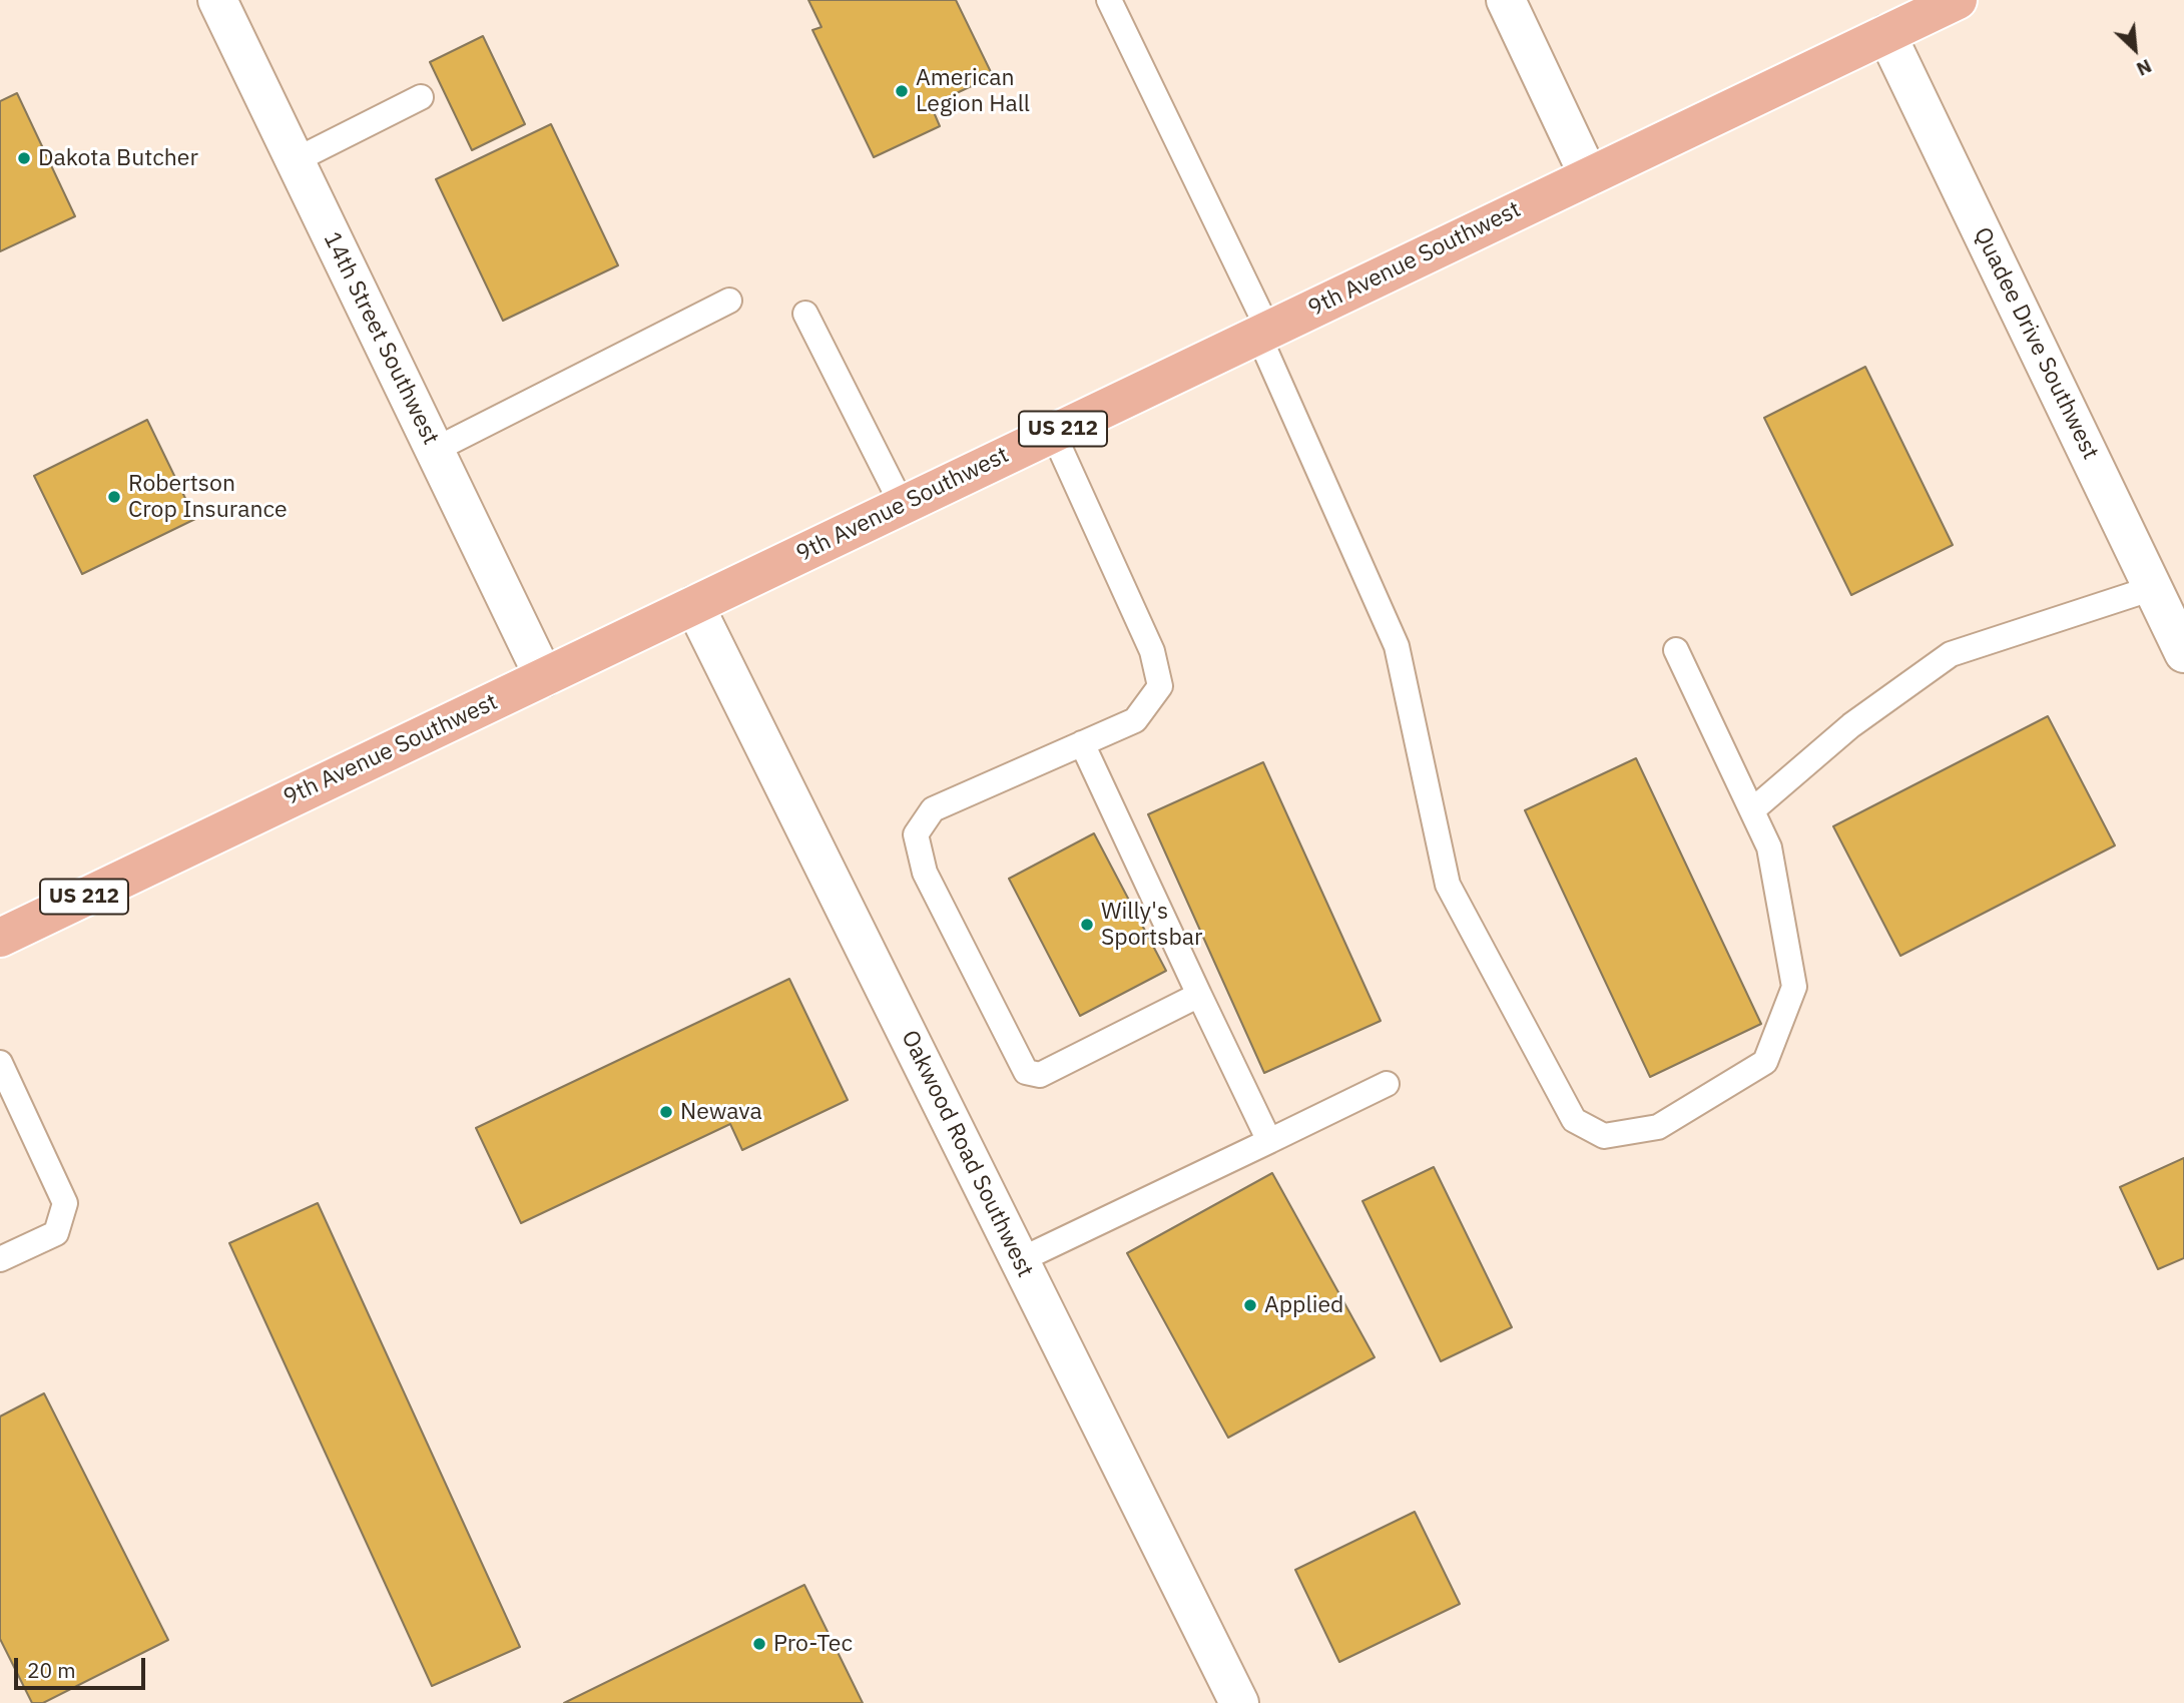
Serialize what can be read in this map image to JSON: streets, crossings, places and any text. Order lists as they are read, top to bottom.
{
  "streets": {
    "main road": ["9th Avenue Southwest", "US 212"],
    "street": ["14th Street Southwest", "Quadee Drive Southwest", "Oakwood Road Southwest"]
  },
  "crossings": [
    ["9th Avenue Southwest", "14th Street Southwest"],
    ["9th Avenue Southwest", "Quadee Drive Southwest"],
    ["9th Avenue Southwest", "Oakwood Road Southwest"]
  ],
  "places": [
    "American Legion Hall",
    "Dakota Butcher",
    "Robertson Crop Insurance",
    "Willy's Sportsbar",
    "Newava",
    "Applied",
    "Pro-Tec"
  ],
  "scale_bar": "20 m",
  "north": "bottom right"
}
